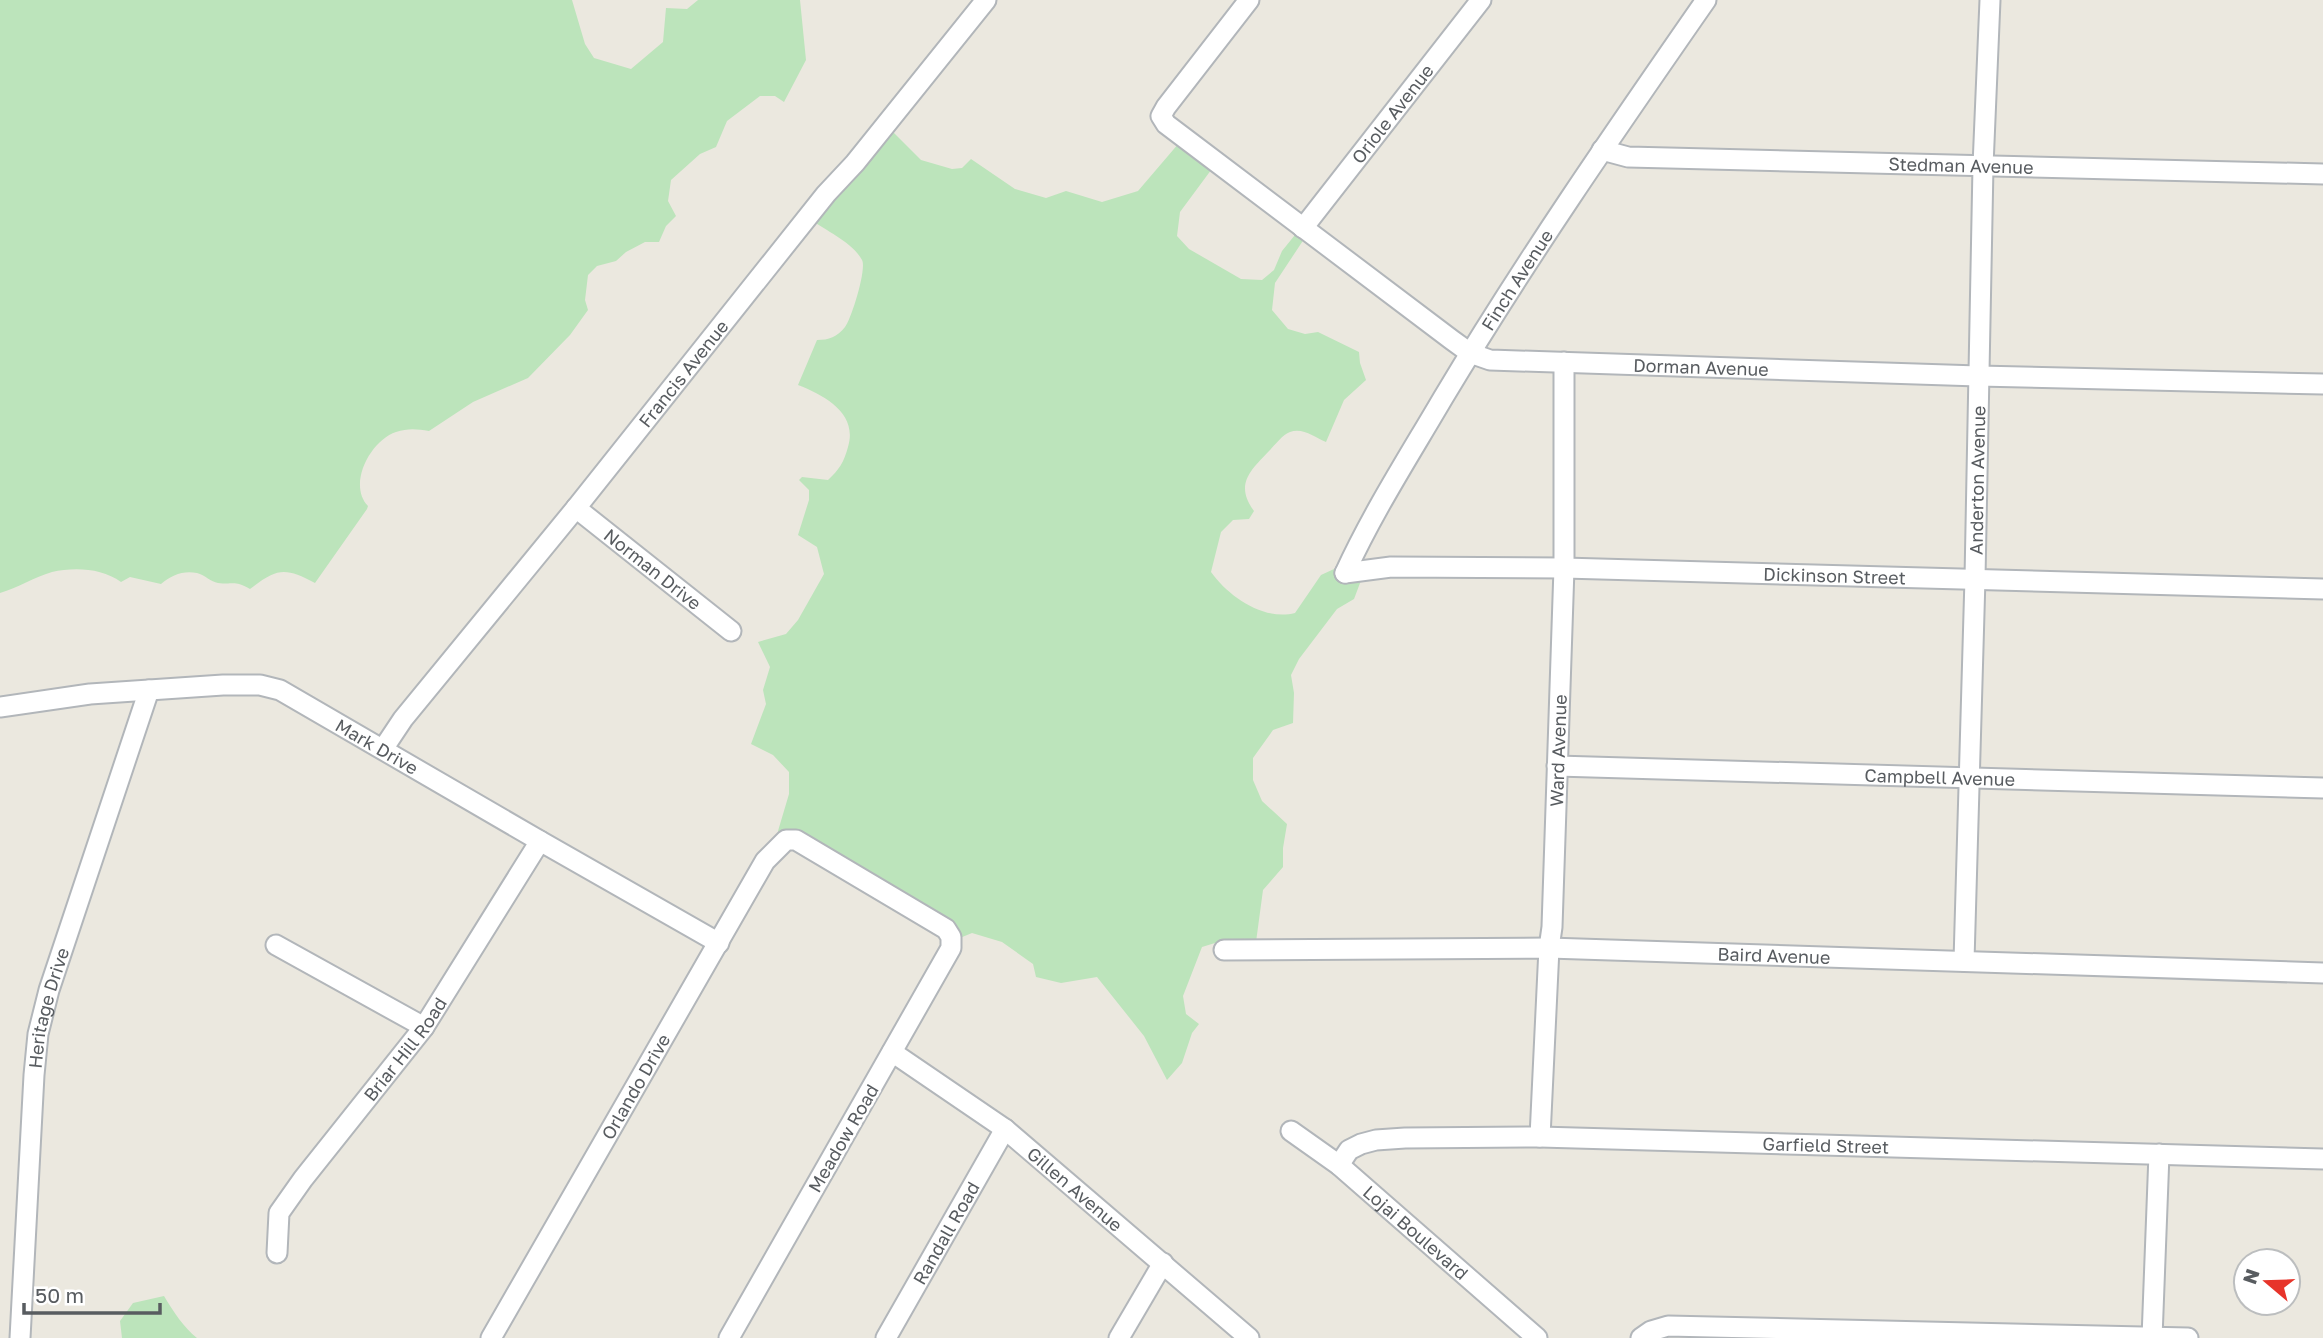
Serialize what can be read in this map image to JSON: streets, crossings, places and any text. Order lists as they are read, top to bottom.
{
  "streets": {
    "street": [
      "Oriole Avenue",
      "Stedman Avenue",
      "Finch Avenue",
      "Dorman Avenue",
      "Francis Avenue",
      "Anderton Avenue",
      "Norman Drive",
      "Dickinson Street",
      "Mark Drive",
      "Ward Avenue",
      "Campbell Avenue",
      "Baird Avenue",
      "Heritage Drive",
      "Briar Hill Road",
      "Orlando Drive",
      "Meadow Road",
      "Garfield Street",
      "Gillen Avenue",
      "Lojai Boulevard",
      "Randall Road"
    ]
  },
  "crossings": [
    ["Oriole Avenue", "Dorman Avenue"],
    ["Stedman Avenue", "Finch Avenue"],
    ["Stedman Avenue", "Anderton Avenue"],
    ["Finch Avenue", "Dorman Avenue"],
    ["Finch Avenue", "Dickinson Street"],
    ["Dorman Avenue", "Anderton Avenue"],
    ["Dorman Avenue", "Ward Avenue"],
    ["Francis Avenue", "Norman Drive"],
    ["Francis Avenue", "Mark Drive"],
    ["Anderton Avenue", "Dickinson Street"],
    ["Anderton Avenue", "Campbell Avenue"],
    ["Anderton Avenue", "Baird Avenue"],
    ["Dickinson Street", "Ward Avenue"],
    ["Mark Drive", "Heritage Drive"],
    ["Mark Drive", "Briar Hill Road"],
    ["Mark Drive", "Orlando Drive"],
    ["Ward Avenue", "Campbell Avenue"],
    ["Ward Avenue", "Baird Avenue"],
    ["Ward Avenue", "Garfield Street"],
    ["Orlando Drive", "Meadow Road"],
    ["Meadow Road", "Gillen Avenue"],
    ["Garfield Street", "Lojai Boulevard"],
    ["Gillen Avenue", "Randall Road"]
  ],
  "scale_bar": "50 m",
  "north": "left"
}
